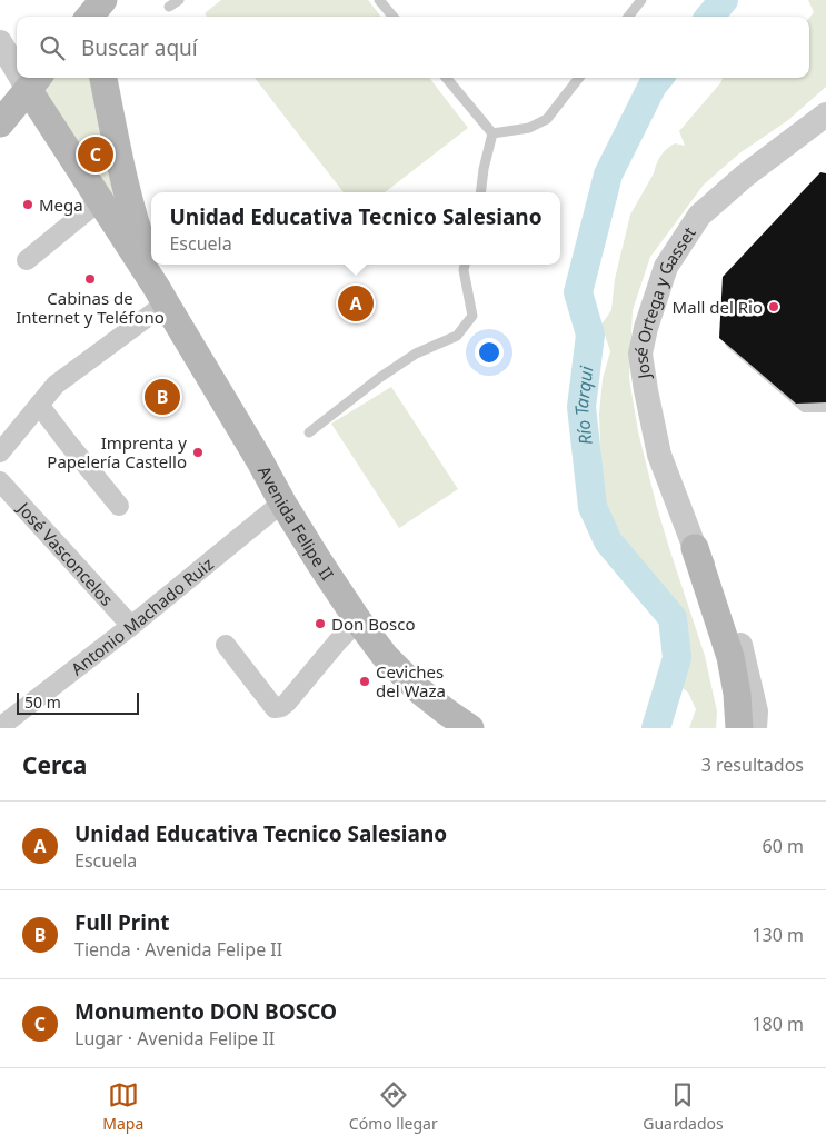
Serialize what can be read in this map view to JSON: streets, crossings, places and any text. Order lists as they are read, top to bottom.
{
  "streets": {
    "main road": ["Avenida Felipe II"],
    "street": ["José Ortega y Gasset", "José Vasconcelos", "Antonio Machado Ruiz"]
  },
  "crossings": [
    ["Avenida Felipe II", "Antonio Machado Ruiz"],
    ["José Vasconcelos", "Antonio Machado Ruiz"]
  ],
  "water": ["Río Tarqui"],
  "places": [
    "Mega",
    "Cabinas de Internet y Teléfono",
    "Mall del Rio",
    "Imprenta y Papelería Castello",
    "Don Bosco",
    "Ceviches del Waza"
  ],
  "scale_bar": "50 m",
  "page": {
    "search": "Buscar aquí",
    "pins": ["C", "A", "B"],
    "popup": ["Unidad Educativa Tecnico Salesiano", "Escuela"],
    "scale": "50 m",
    "heading": ["Cerca", "3 resultados"],
    "list": [
      {
        "mark": "A",
        "name": "Unidad Educativa Tecnico Salesiano",
        "note": "Escuela",
        "value": "60 m"
      },
      {
        "mark": "B",
        "name": "Full Print",
        "note": "Tienda · Avenida Felipe II",
        "value": "130 m"
      },
      {
        "mark": "C",
        "name": "Monumento DON BOSCO",
        "note": "Lugar · Avenida Felipe II",
        "value": "180 m"
      }
    ],
    "nav": ["Mapa", "Cómo llegar", "Guardados"]
  }
}
